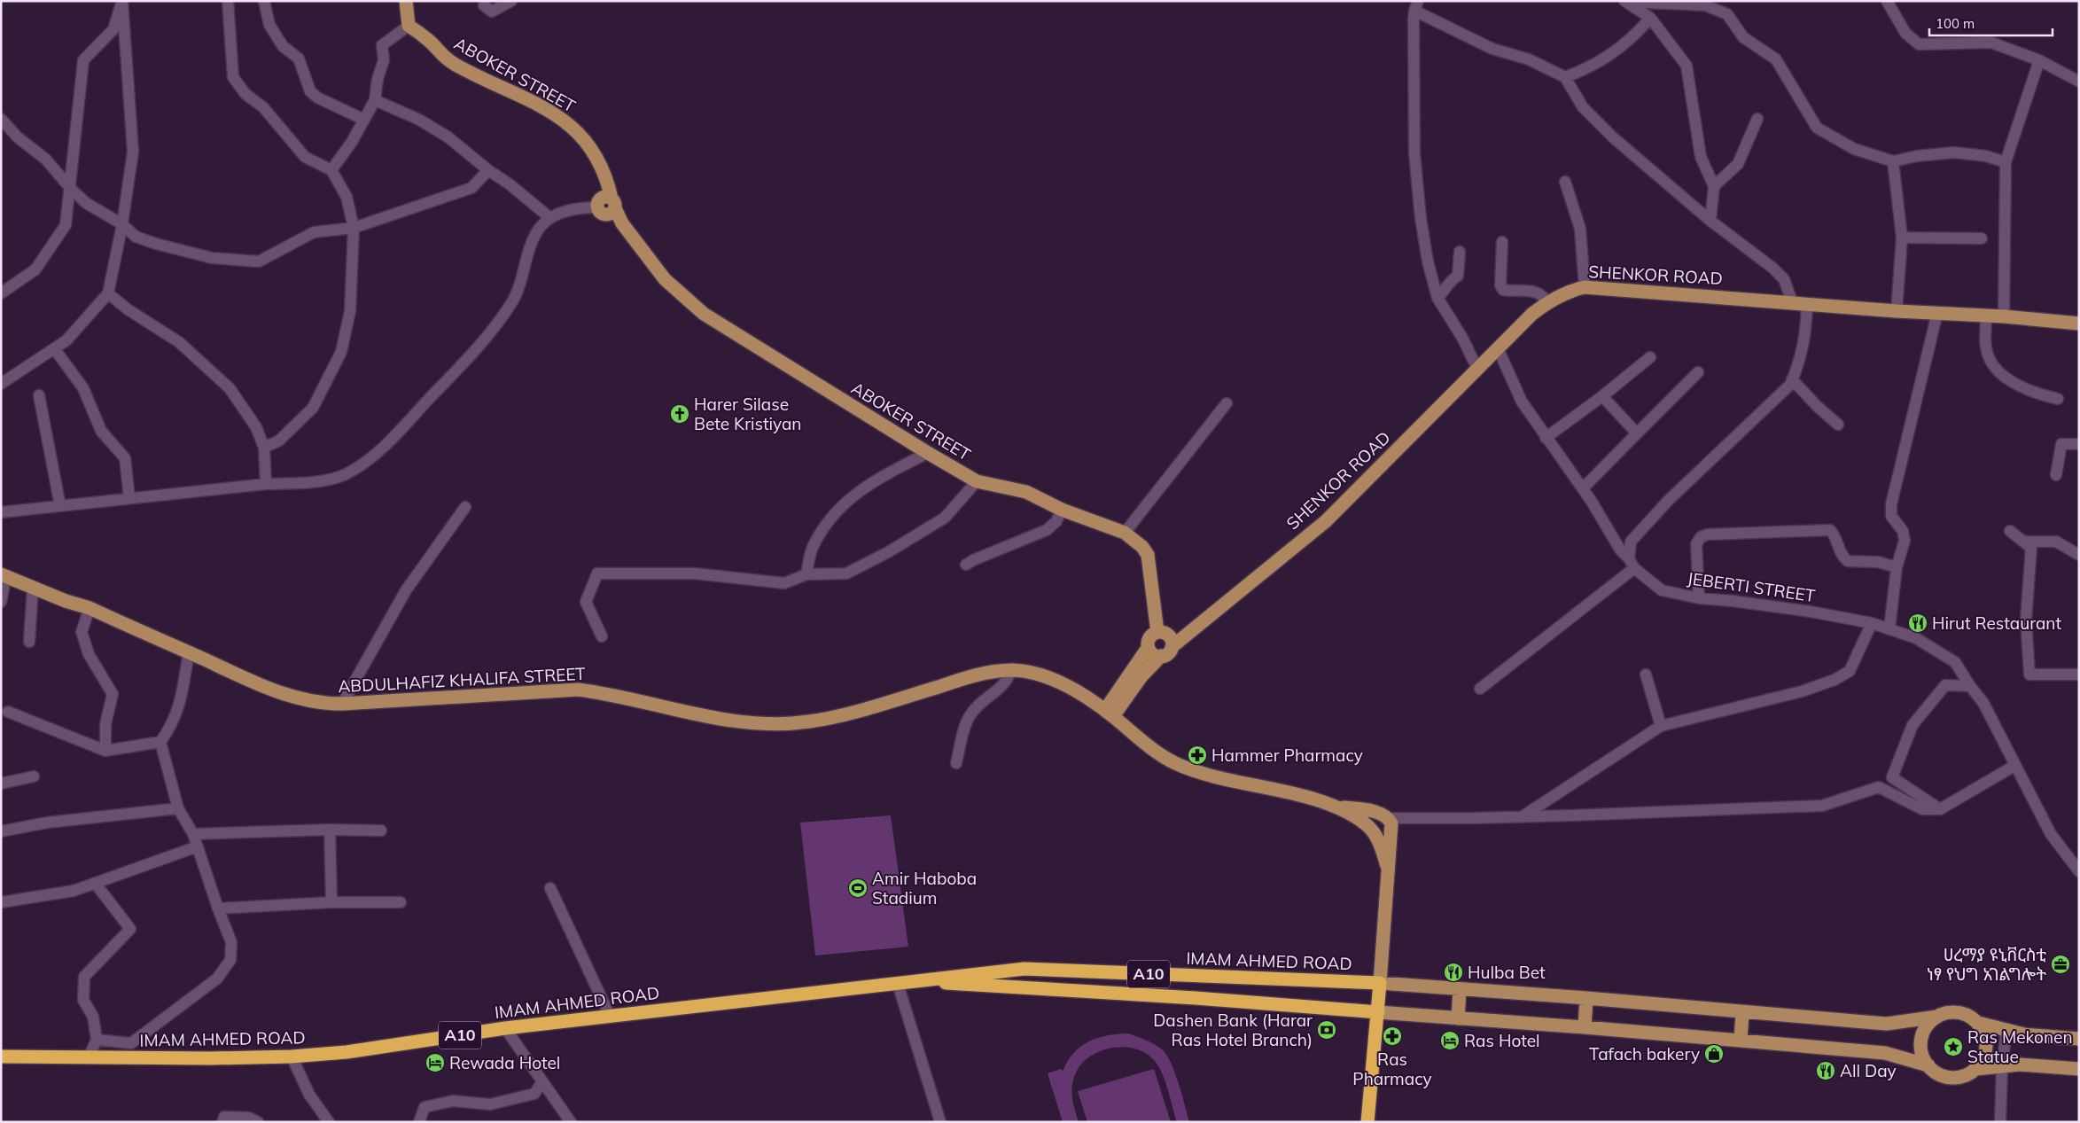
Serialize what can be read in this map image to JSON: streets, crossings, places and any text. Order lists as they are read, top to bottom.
{
  "streets": {
    "highway": ["IMAM AHMED ROAD", "A10"],
    "main road": ["ABOKER STREET", "SHENKOR ROAD", "ABDULHAFIZ KHALIFA STREET"],
    "street": ["JEBERTI STREET"]
  },
  "crossings": [
    ["ABOKER STREET", "SHENKOR ROAD"],
    ["SHENKOR ROAD", "JEBERTI STREET"]
  ],
  "places": {
    "church": ["Harer Silase Bete Kristiyan"],
    "restaurant": ["Hirut Restaurant", "Hulba Bet", "All Day"],
    "pharmacy": ["Hammer Pharmacy", "Ras Pharmacy"],
    "sports": ["Amir Haboba Stadium"],
    "office": ["ሀረማያ ዩኒቨርስቲ ነፃ የህግ አገልግሎት"],
    "bank": ["Dashen Bank (Harar Ras Hotel Branch)"],
    "hotel": ["Ras Hotel", "Rewada Hotel"],
    "place": ["Ras Mekonen Statue"],
    "shop": ["Tafach bakery"]
  },
  "scale_bar": "100 m"
}
